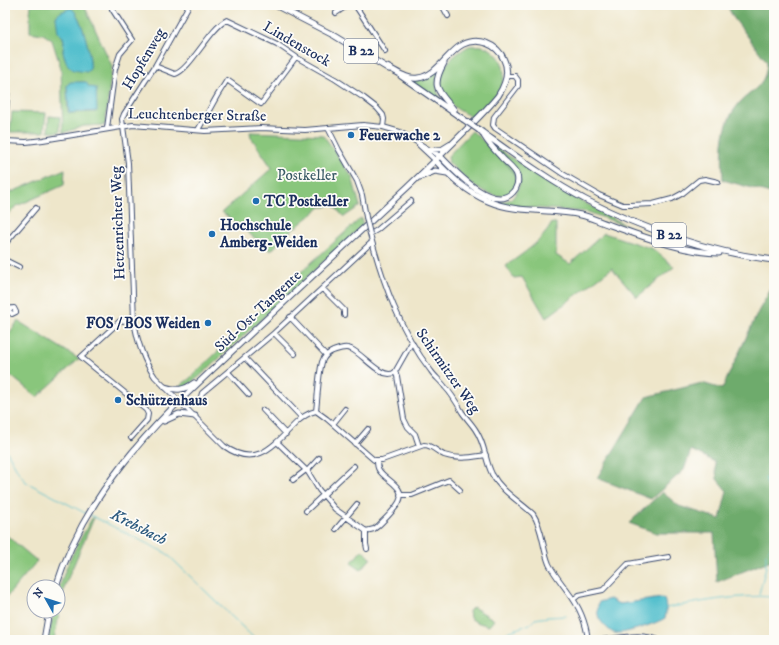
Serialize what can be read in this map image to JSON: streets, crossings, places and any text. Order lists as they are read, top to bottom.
{
  "streets": {
    "main road": ["B 22", "Süd-Ost-Tangente"],
    "street": [
      "Lindenstock",
      "Hopfenweg",
      "Leuchtenberger Straße",
      "Hetzenrichter Weg",
      "Schirmitzer Weg"
    ]
  },
  "crossings": [
    ["Lindenstock", "Hopfenweg"],
    ["Lindenstock", "Leuchtenberger Straße"],
    ["B 22", "Süd-Ost-Tangente"],
    ["Hopfenweg", "Leuchtenberger Straße"],
    ["Hopfenweg", "Hetzenrichter Weg"],
    ["Leuchtenberger Straße", "Hetzenrichter Weg"],
    ["Leuchtenberger Straße", "Süd-Ost-Tangente"],
    ["Leuchtenberger Straße", "Schirmitzer Weg"],
    ["Hetzenrichter Weg", "Süd-Ost-Tangente"]
  ],
  "water": ["Krebsbach"],
  "parks": ["Postkeller"],
  "places": [
    "Feuerwache 2",
    "TC Postkeller",
    "Hochschule Amberg-Weiden",
    "FOS / BOS Weiden",
    "Schützenhaus"
  ],
  "north": "top left"
}
